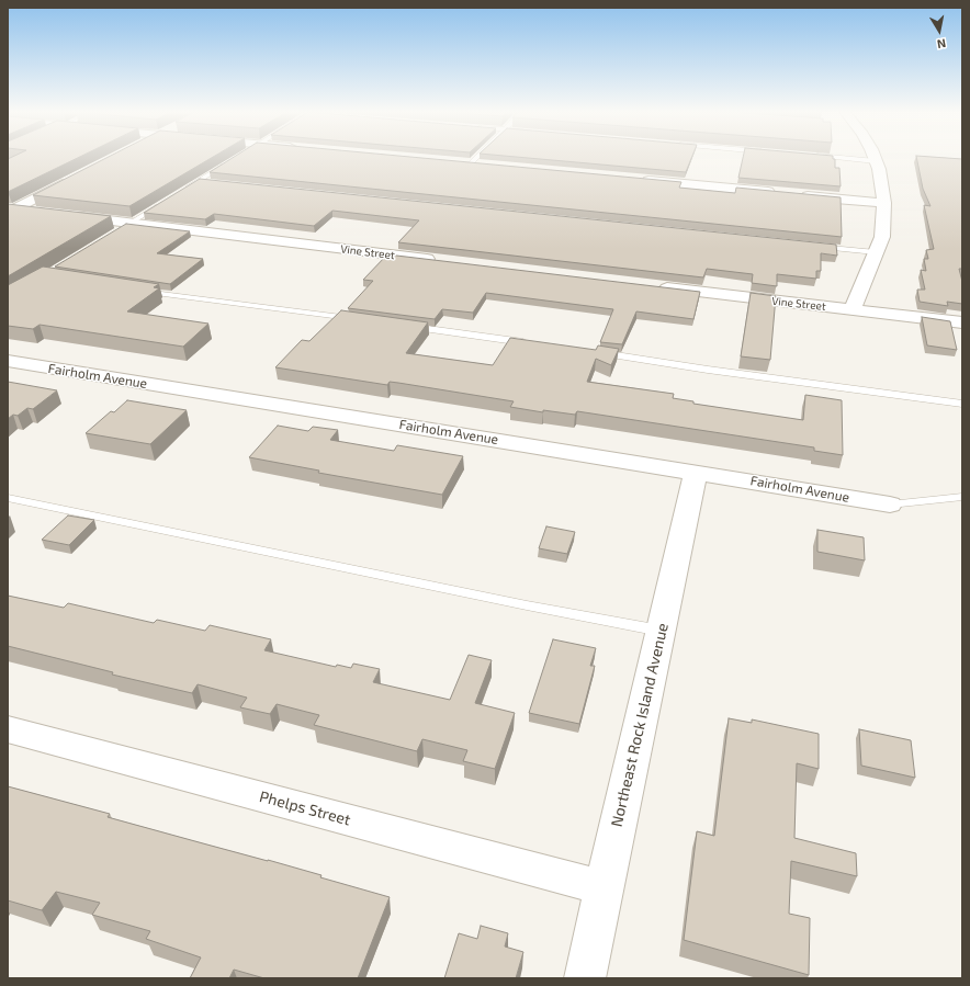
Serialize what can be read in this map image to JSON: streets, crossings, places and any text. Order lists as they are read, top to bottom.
{
  "streets": {
    "street": [
      "Vine Street",
      "Fairholm Avenue",
      "Northeast Rock Island Avenue",
      "Phelps Street"
    ]
  },
  "crossings": [
    ["Fairholm Avenue", "Northeast Rock Island Avenue"],
    ["Northeast Rock Island Avenue", "Phelps Street"]
  ],
  "north": "bottom"
}
